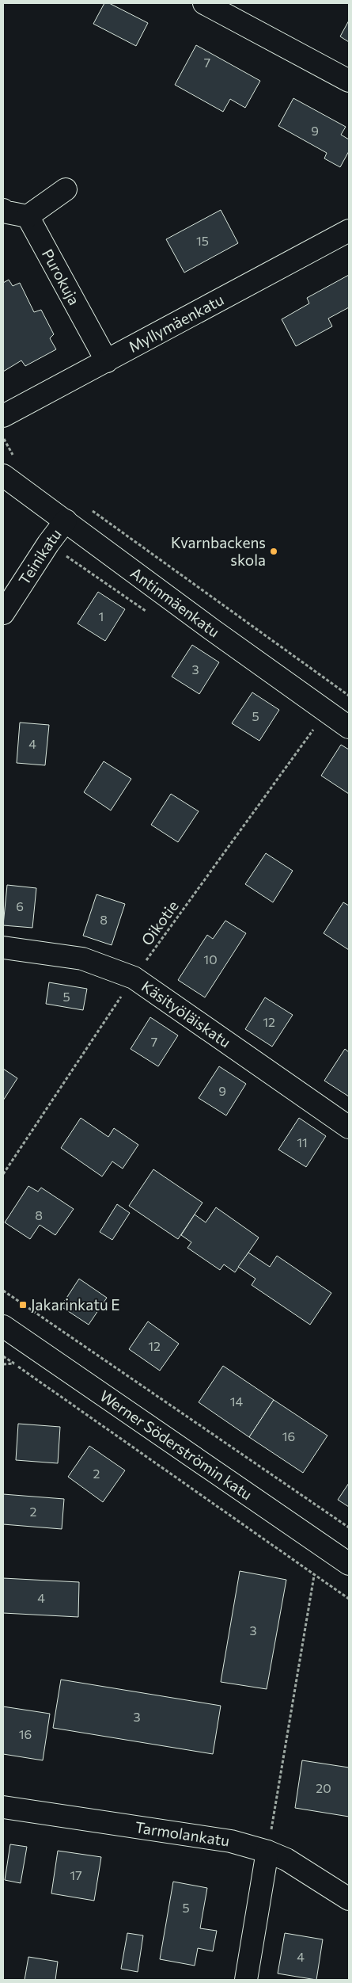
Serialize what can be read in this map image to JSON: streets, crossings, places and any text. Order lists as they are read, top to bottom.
{
  "streets": {
    "street": [
      "Purokuja",
      "Myllymäenkatu",
      "Teinikatu",
      "Antinmäenkatu",
      "Käsityöläiskatu",
      "Werner Söderströmin katu",
      "Tarmolankatu"
    ],
    "path": ["Oikotie"]
  },
  "crossings": [
    ["Purokuja", "Myllymäenkatu"],
    ["Teinikatu", "Antinmäenkatu"],
    ["Antinmäenkatu", "Oikotie"],
    ["Oikotie", "Käsityöläiskatu"]
  ],
  "places": {
    "other": ["Kvarnbackens skola"],
    "transit": ["Jakarinkatu E"]
  },
  "house_numbers": [
    "7",
    "9",
    "15",
    "1",
    "3",
    "5",
    "4",
    "6",
    "8",
    "10",
    "5",
    "12",
    "7",
    "9",
    "11",
    "8",
    "12",
    "14",
    "16",
    "2",
    "2",
    "4",
    "3",
    "3",
    "16",
    "20",
    "17",
    "5",
    "4"
  ]
}
